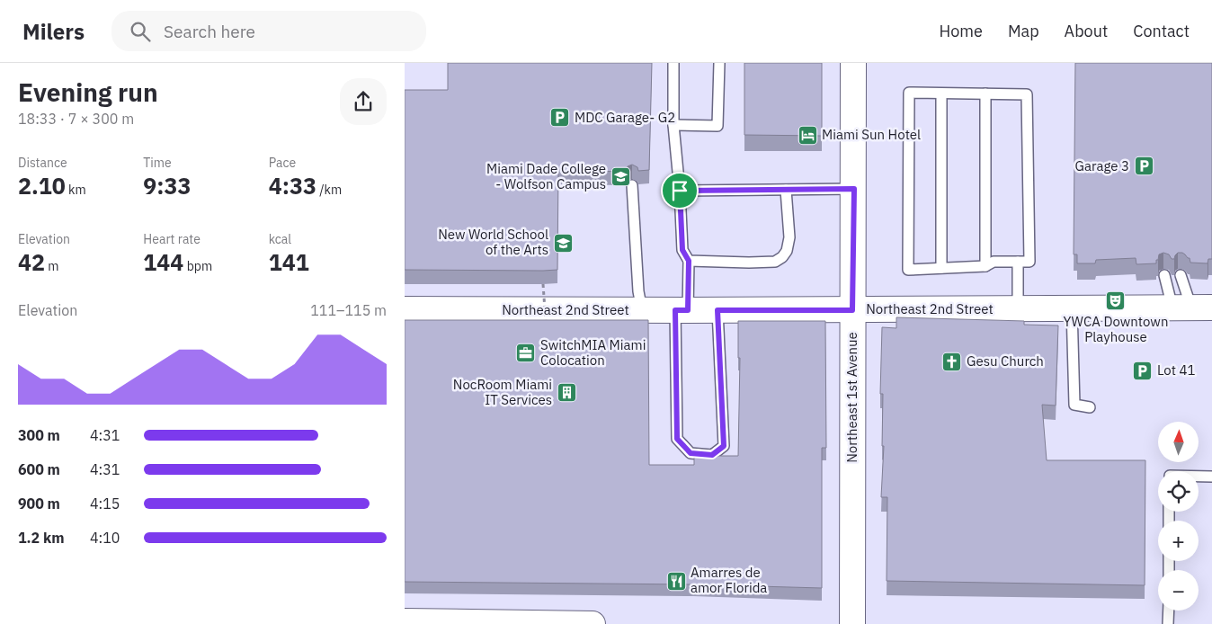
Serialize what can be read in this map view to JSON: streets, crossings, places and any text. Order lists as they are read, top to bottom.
{
  "streets": {
    "street": ["Northeast 2nd Street", "Northeast 1st Avenue"]
  },
  "crossings": [
    ["Northeast 2nd Street", "Northeast 1st Avenue"]
  ],
  "places": {
    "parking": ["MDC Garage- G2", "Garage 3", "Lot 41"],
    "hotel": ["Miami Sun Hotel"],
    "school or university": ["Miami Dade College - Wolfson Campus", "New World School of the Arts"],
    "theatre": ["YWCA Downtown Playhouse"],
    "office": ["SwitchMIA Miami Colocation"],
    "church": ["Gesu Church"],
    "building": ["NocRoom Miami IT Services"],
    "restaurant": ["Amarres de amor Florida"]
  },
  "north": "top",
  "page": {
    "header": "Milers",
    "search": "Search here",
    "nav": [
      "Home",
      "Map",
      "About",
      "Contact"
    ],
    "heading": ["Evening run", "18:33 · 7 × 300 m"],
    "stats": [
      ["Distance", "2.10 km"],
      ["Time", "9:33"],
      ["Pace", "4:33 /km"],
      ["Elevation", "42 m"],
      ["Heart rate", "144 bpm"],
      ["kcal", "141"]
    ],
    "chart": ["Elevation", "111–115 m"],
    "list": [
      {
        "name": "300 m",
        "note": "4:31"
      },
      {
        "name": "600 m",
        "note": "4:31"
      },
      {
        "name": "900 m",
        "note": "4:15"
      },
      {
        "name": "1.2 km",
        "note": "4:10"
      }
    ],
    "map_buttons": ["+", "−"]
  }
}
